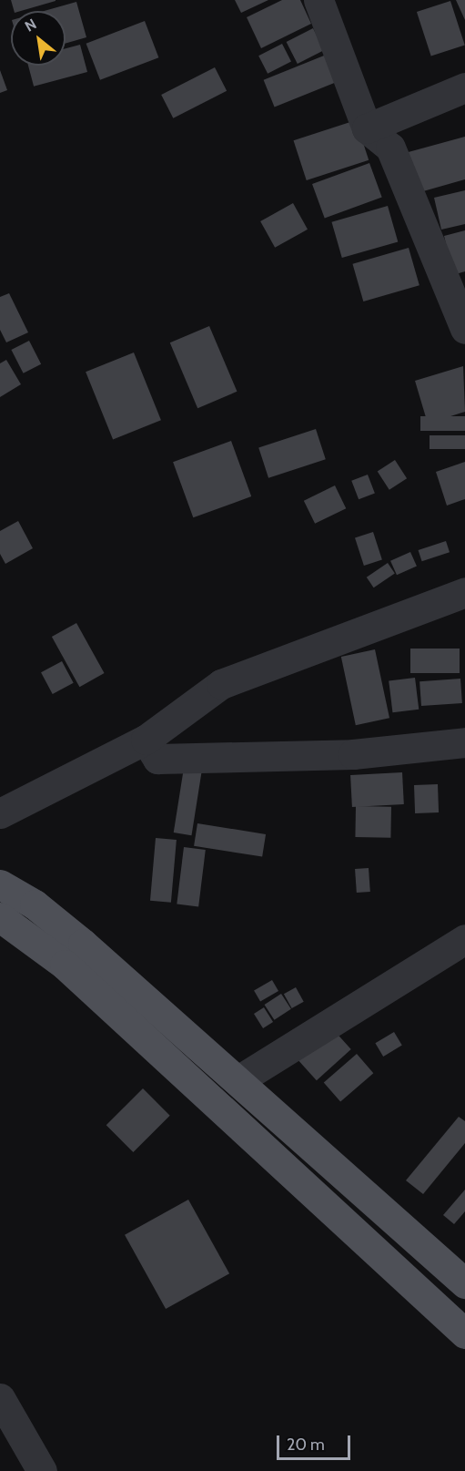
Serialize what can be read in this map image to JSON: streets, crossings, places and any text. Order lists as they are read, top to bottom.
{
  "scale_bar": "20 m",
  "north": "top left"
}
